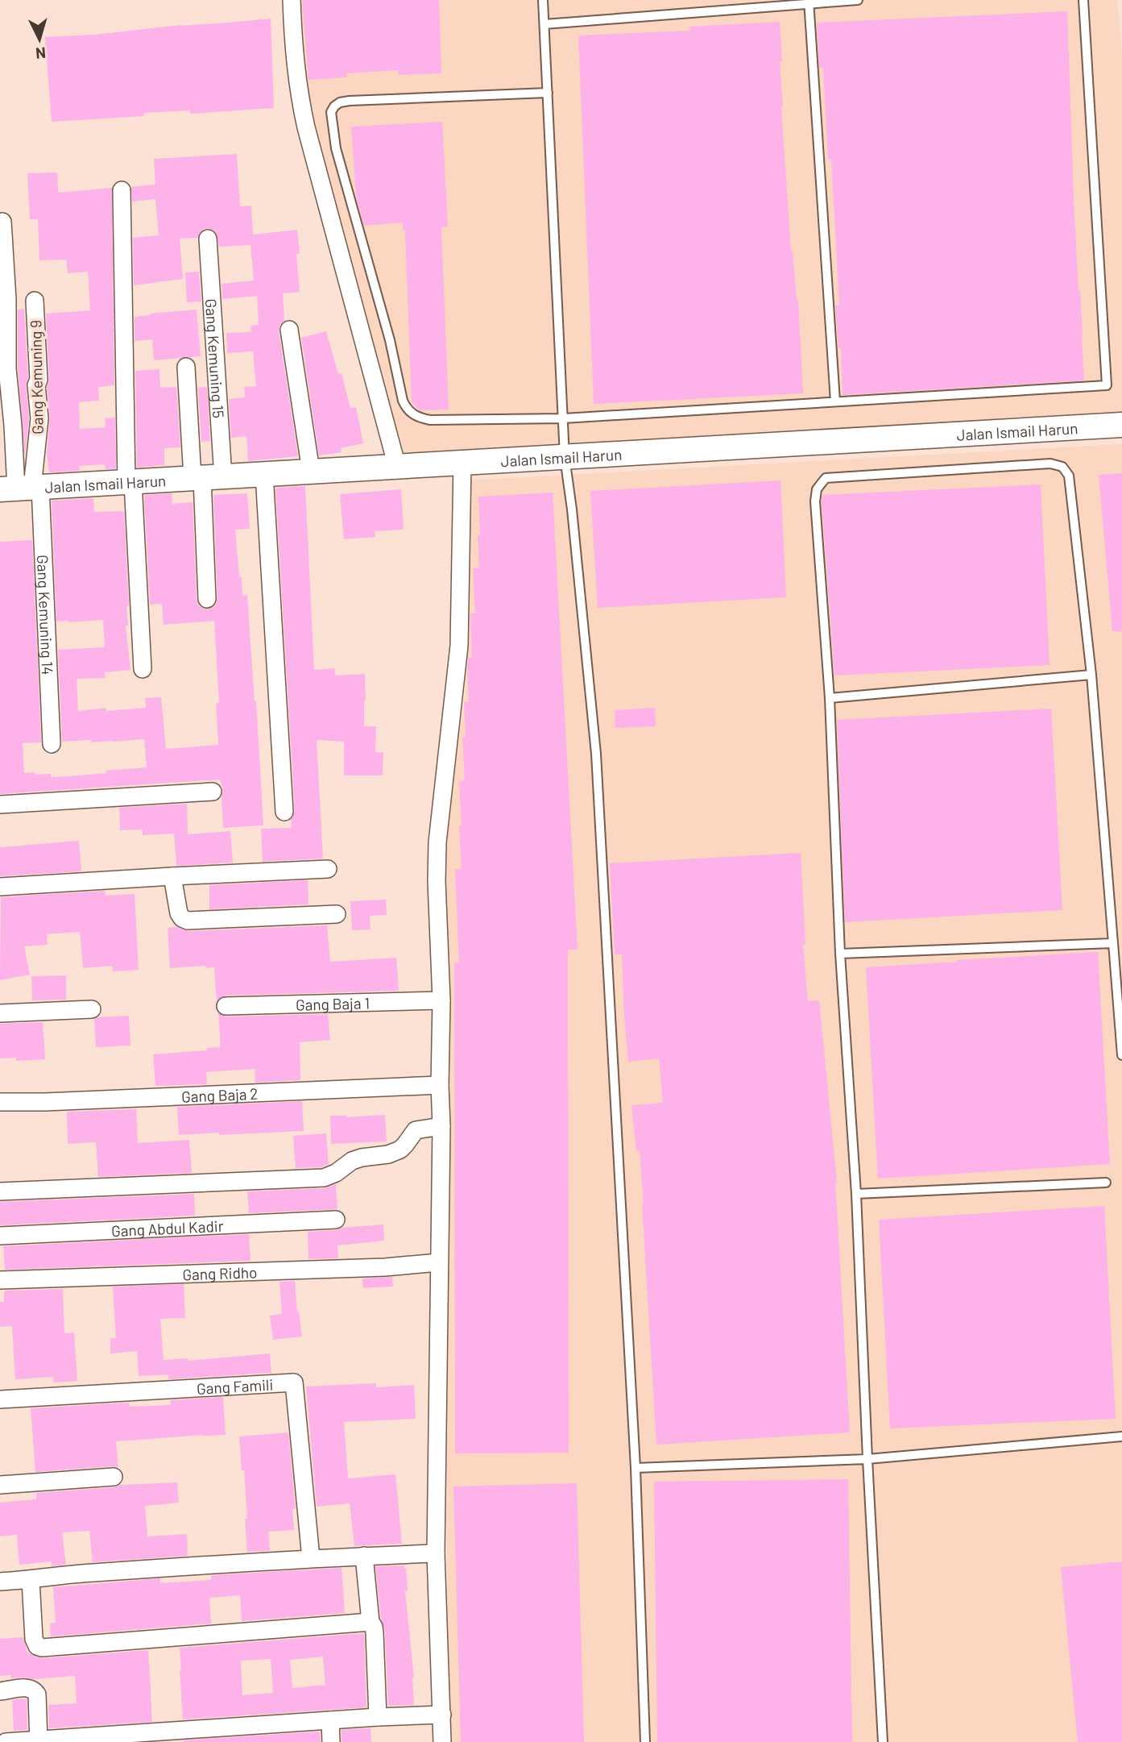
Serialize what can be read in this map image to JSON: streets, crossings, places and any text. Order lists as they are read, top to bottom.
{
  "streets": {
    "street": [
      "Gang Kemuning 15",
      "Gang Kemuning 9",
      "Jalan Ismail Harun",
      "Gang Kemuning 14",
      "Gang Baja 1",
      "Gang Baja 2",
      "Gang Abdul Kadir",
      "Gang Ridho",
      "Gang Famili"
    ]
  },
  "crossings": [
    ["Gang Kemuning 15", "Jalan Ismail Harun"],
    ["Gang Kemuning 9", "Jalan Ismail Harun"],
    ["Gang Kemuning 9", "Gang Kemuning 14"],
    ["Jalan Ismail Harun", "Gang Kemuning 14"]
  ],
  "north": "bottom"
}
